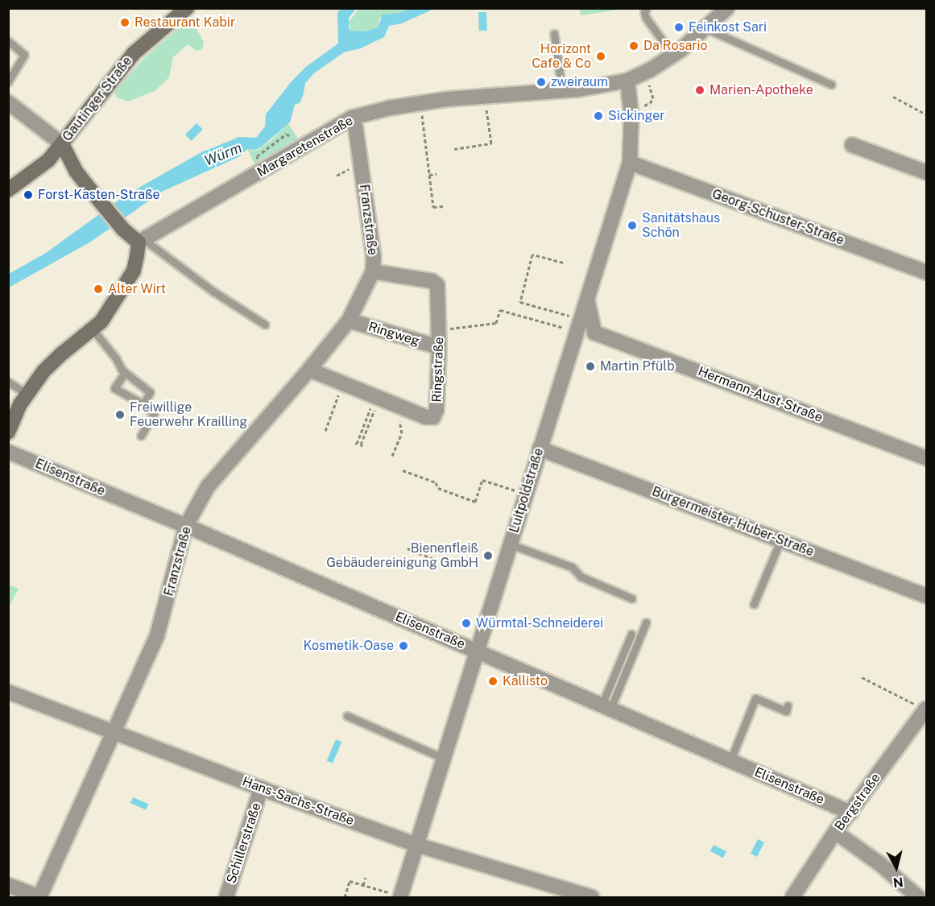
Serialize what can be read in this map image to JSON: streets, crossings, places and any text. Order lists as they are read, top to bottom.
{
  "streets": {
    "street": [
      "Gautinger Straße",
      "Margaretenstraße",
      "Georg-Schuster-Straße",
      "Franzstraße",
      "Ringweg",
      "Ringstraße",
      "Hermann-Aust-Straße",
      "Elisenstraße",
      "Luitpoldstraße",
      "Bürgermeister-Huber-Straße",
      "Hans-Sachs-Straße",
      "Bergstraße",
      "Schillerstraße"
    ]
  },
  "crossings": [
    ["Margaretenstraße", "Franzstraße"],
    ["Margaretenstraße", "Luitpoldstraße"],
    ["Georg-Schuster-Straße", "Luitpoldstraße"],
    ["Franzstraße", "Ringweg"],
    ["Franzstraße", "Ringstraße"],
    ["Franzstraße", "Elisenstraße"],
    ["Franzstraße", "Hans-Sachs-Straße"],
    ["Ringweg", "Ringstraße"],
    ["Elisenstraße", "Luitpoldstraße"],
    ["Elisenstraße", "Bergstraße"],
    ["Luitpoldstraße", "Bürgermeister-Huber-Straße"],
    ["Luitpoldstraße", "Hans-Sachs-Straße"],
    ["Hans-Sachs-Straße", "Schillerstraße"]
  ],
  "water": ["Würm"],
  "places": [
    "Restaurant Kabir",
    "Feinkost Sari",
    "Da Rosario",
    "Horizont Cafe & Co",
    "zweiraum",
    "Marien-Apotheke",
    "Sickinger",
    "Forst-Kasten-Straße",
    "Sanitätshaus Schön",
    "Alter Wirt",
    "Martin Pfülb",
    "Freiwillige Feuerwehr Krailling",
    "Bienenfleiß Gebäudereinigung GmbH",
    "Würmtal-Schneiderei",
    "Kosmetik-Oase",
    "Kallisto"
  ],
  "north": "bottom"
}
